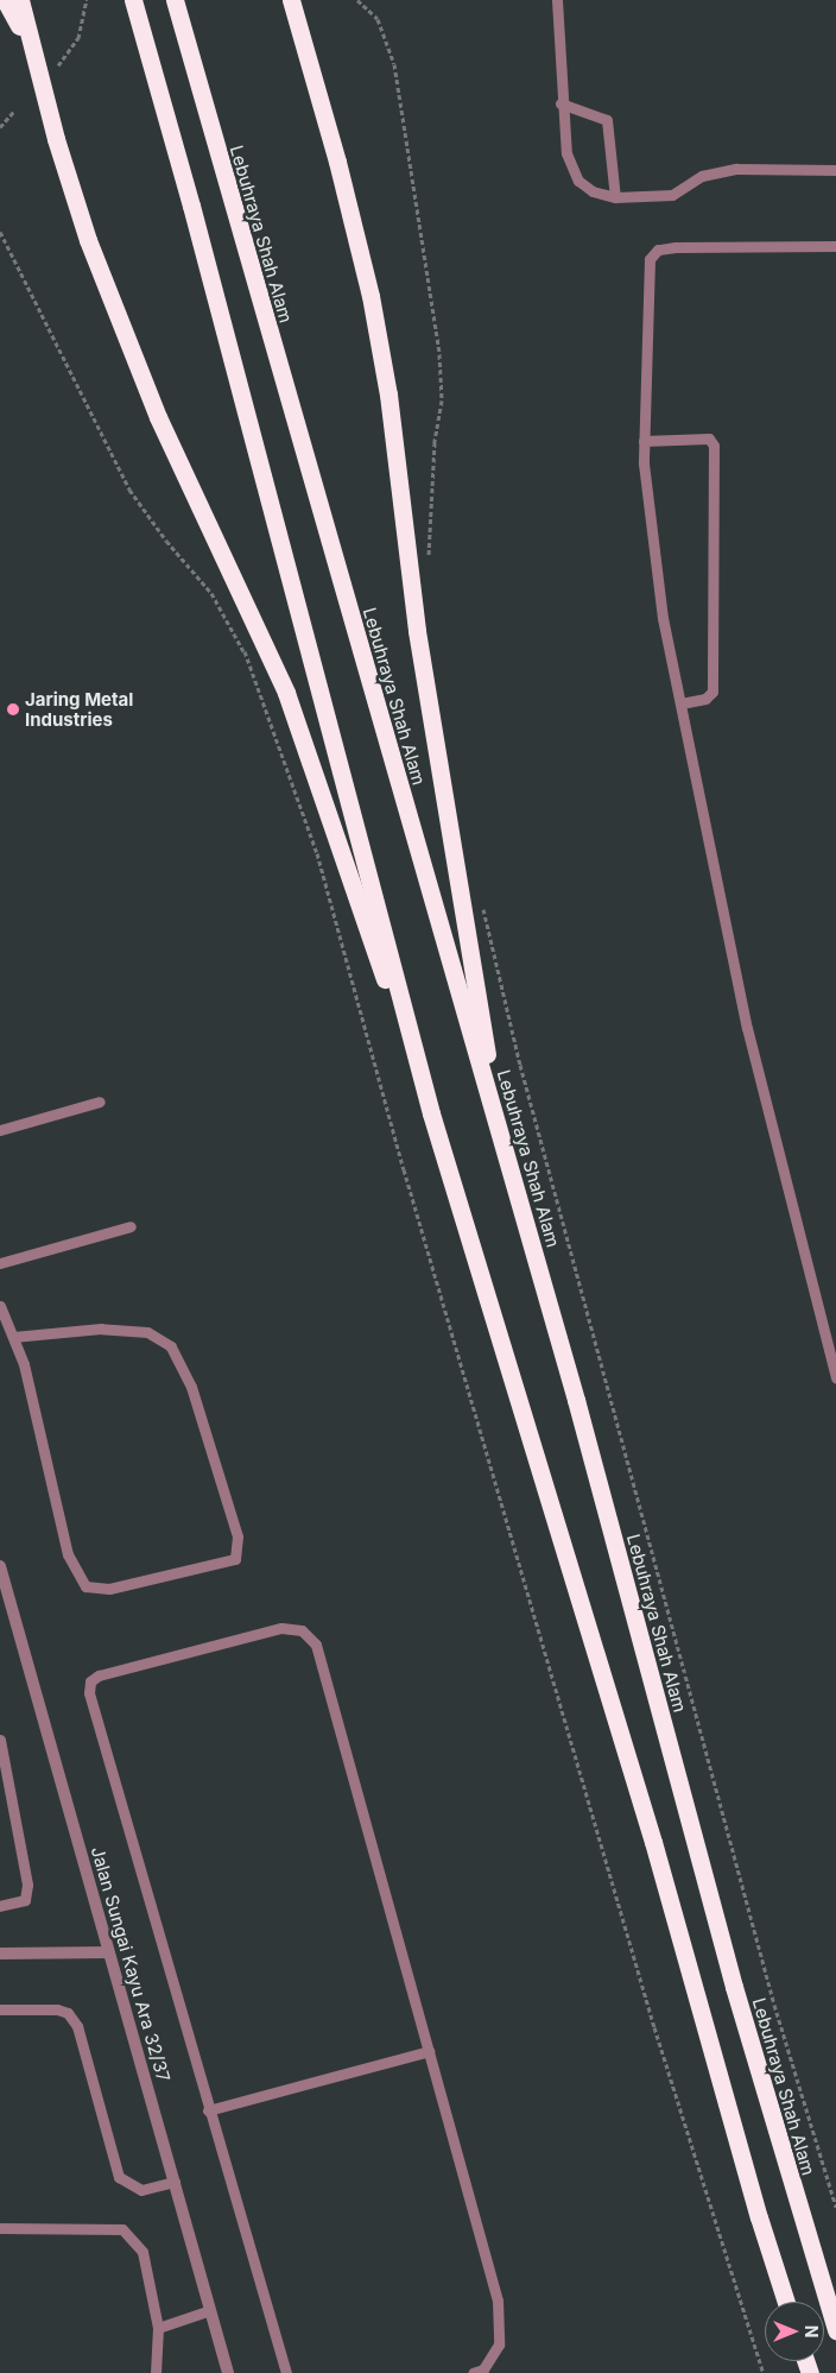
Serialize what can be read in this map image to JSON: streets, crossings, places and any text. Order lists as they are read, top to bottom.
{
  "streets": {
    "highway": ["Lebuhraya Shah Alam"],
    "street": ["Jalan Sungai Kayu Ara 32/37"]
  },
  "places": ["Jaring Metal Industries"],
  "north": "right"
}
